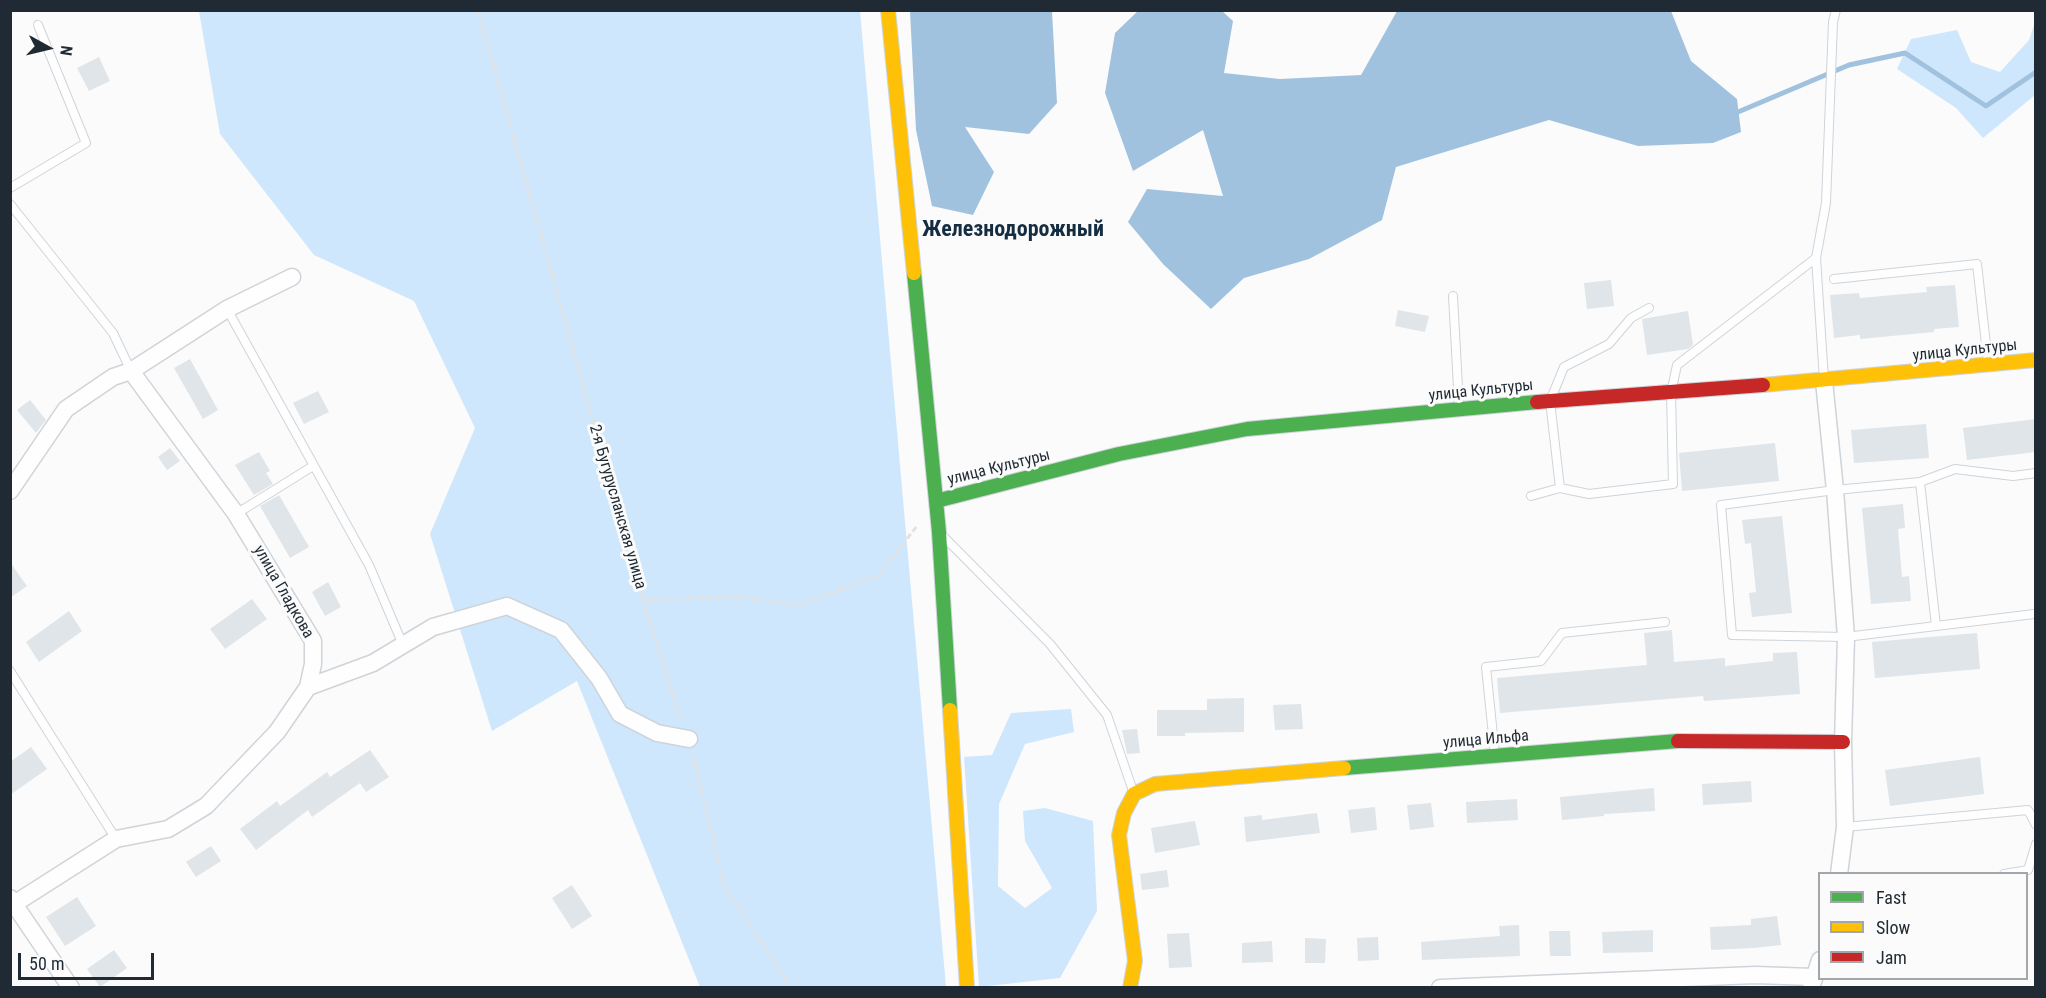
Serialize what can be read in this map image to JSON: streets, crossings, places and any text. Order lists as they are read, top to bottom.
{
  "streets": {
    "street": ["улица Культуры", "улица Гладкова", "улица Ильфа"],
    "path": ["2-я Бугурусланская улица"]
  },
  "districts": ["Железнодорожный"],
  "legend": ["Fast", "Slow", "Jam"],
  "scale_bar": "50 m",
  "north": "right"
}
